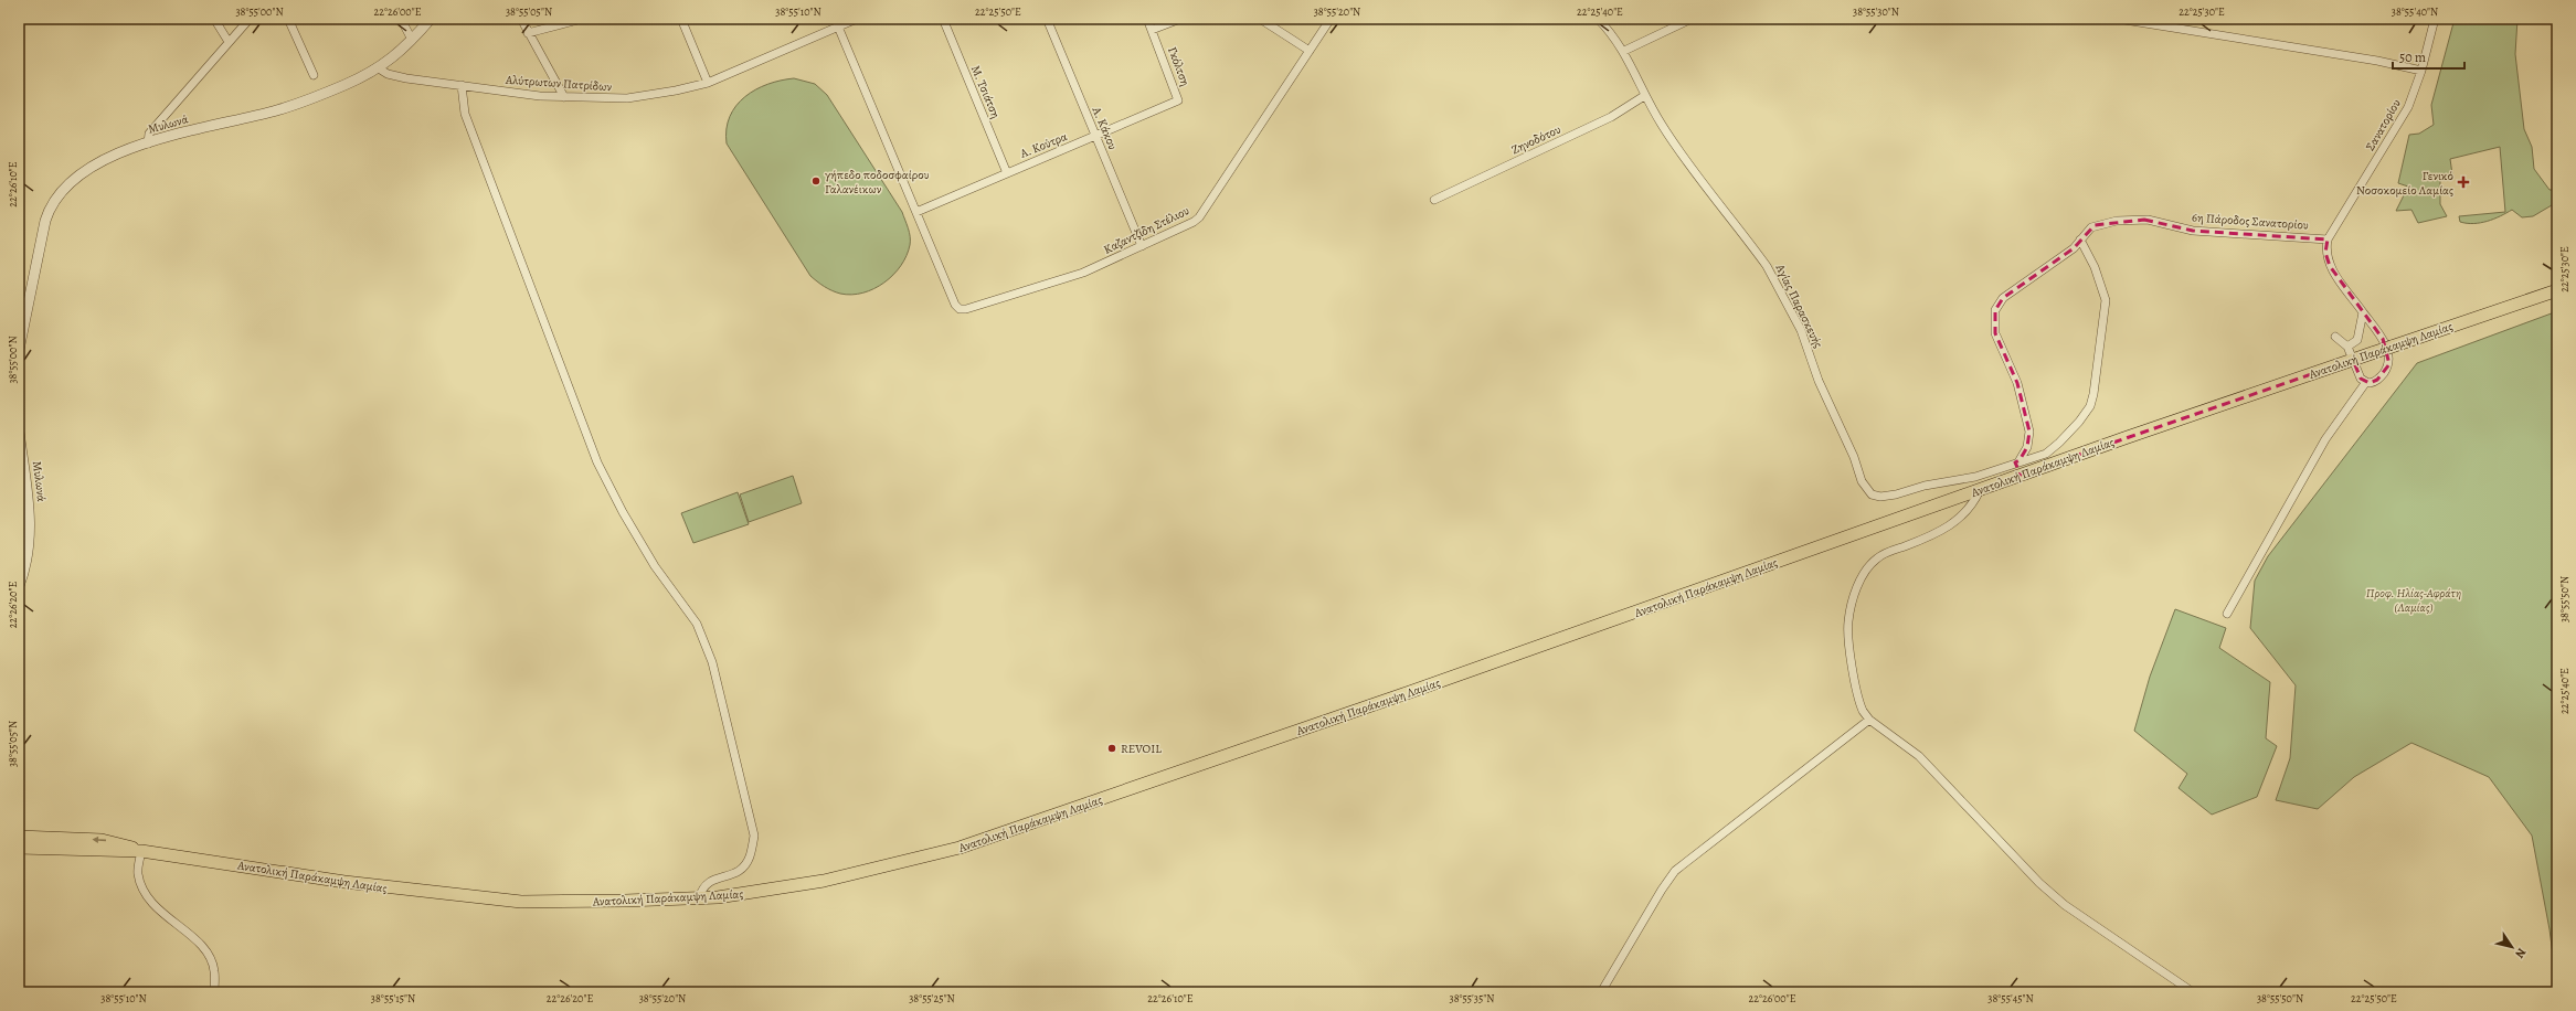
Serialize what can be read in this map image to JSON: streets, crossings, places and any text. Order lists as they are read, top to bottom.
{
  "streets": {
    "main road": ["Ανατολική Παράκαμψη Λαμίας"],
    "street": [
      "Γκόλτση",
      "Αλύτρωτων Πατρίδων",
      "Μ. Τσιάτση",
      "Μυλωνά",
      "Σανατορίου",
      "Α. Κάκου",
      "Ζηνοδότου",
      "Α. Κούτρα",
      "6η Πάροδος Σανατορίου",
      "Καζαντζίδη Στέλιου",
      "Αγίας Παρασκευής"
    ]
  },
  "crossings": [
    ["Γκόλτση", "Α. Κούτρα"],
    ["Αλύτρωτων Πατρίδων", "Μυλωνά"],
    ["Μ. Τσιάτση", "Α. Κούτρα"],
    ["Σανατορίου", "6η Πάροδος Σανατορίου"],
    ["Α. Κάκου", "Α. Κούτρα"],
    ["Α. Κάκου", "Καζαντζίδη Στέλιου"],
    ["Ζηνοδότου", "Αγίας Παρασκευής"],
    ["Α. Κούτρα", "Καζαντζίδη Στέλιου"],
    ["6η Πάροδος Σανατορίου", "Αγίας Παρασκευής"]
  ],
  "parks": ["Προφ. Ηλίας-Αφράτη (Λαμίας)"],
  "places": {
    "other": ["γήπεδο ποδοσφαίρου Γαλανέικων", "REVOIL"],
    "health": ["Γενικό Νοσοκομείο Λαμίας"]
  },
  "scale_bar": "50 m",
  "north": "bottom right",
  "coordinates": [
    "38°55'00\"N",
    "22°26'00\"E",
    "38°55'05\"N",
    "38°55'10\"N",
    "22°25'50\"E",
    "38°55'20\"N",
    "22°25'40\"E",
    "38°55'30\"N",
    "22°25'30\"E",
    "38°55'40\"N",
    "22°26'10\"E",
    "38°55'50\"N",
    "22°26'20\"E",
    "38°55'15\"N",
    "38°55'25\"N",
    "38°55'35\"N",
    "38°55'45\"N"
  ]
}
